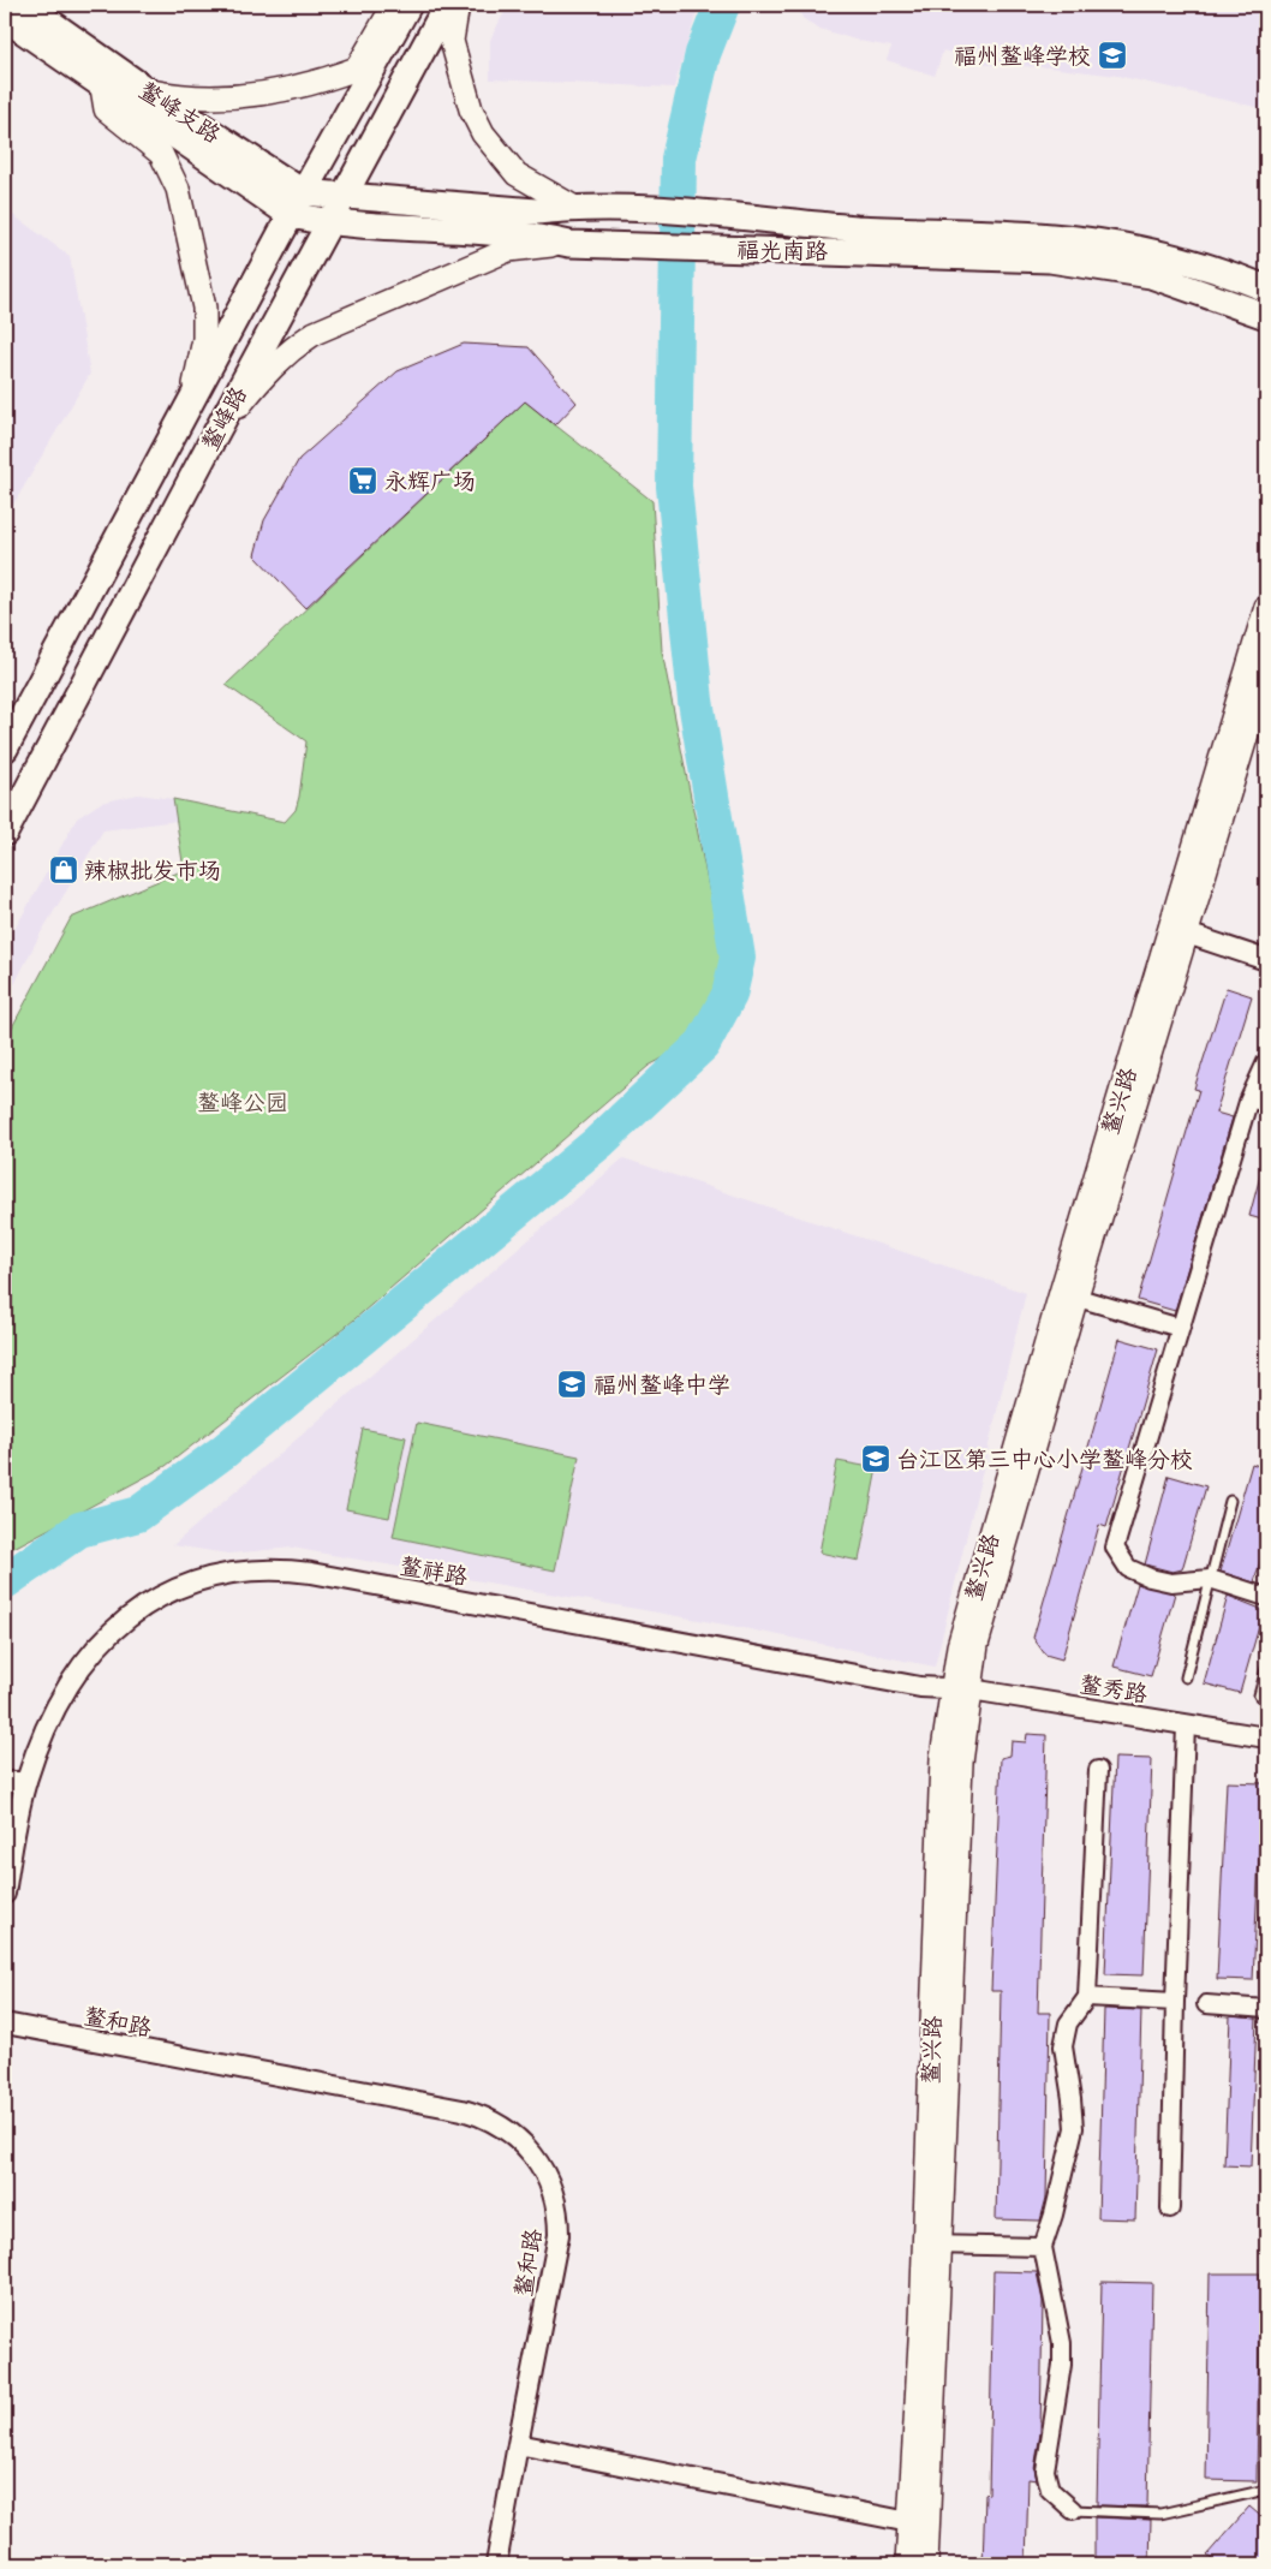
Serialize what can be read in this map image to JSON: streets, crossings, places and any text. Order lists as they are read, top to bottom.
{
  "streets": {
    "main road": [
      "鳌峰支路",
      "福光南路",
      "鳌峰路",
      "鳌兴路"
    ],
    "street": ["鳌祥路", "鳌秀路", "鳌和路"]
  },
  "crossings": [
    ["鳌峰支路", "福光南路"],
    ["鳌峰支路", "鳌峰路"],
    ["福光南路", "鳌峰路"],
    ["鳌兴路", "鳌祥路"],
    ["鳌兴路", "鳌秀路"],
    ["鳌祥路", "鳌秀路"]
  ],
  "parks": ["鳌峰公园"],
  "places": {
    "school or university": ["福州鳌峰学校", "福州鳌峰中学", "台江区第三中心小学鳌峰分校"],
    "supermarket": ["永辉广场"],
    "shop": ["辣椒批发市场"]
  }
}
